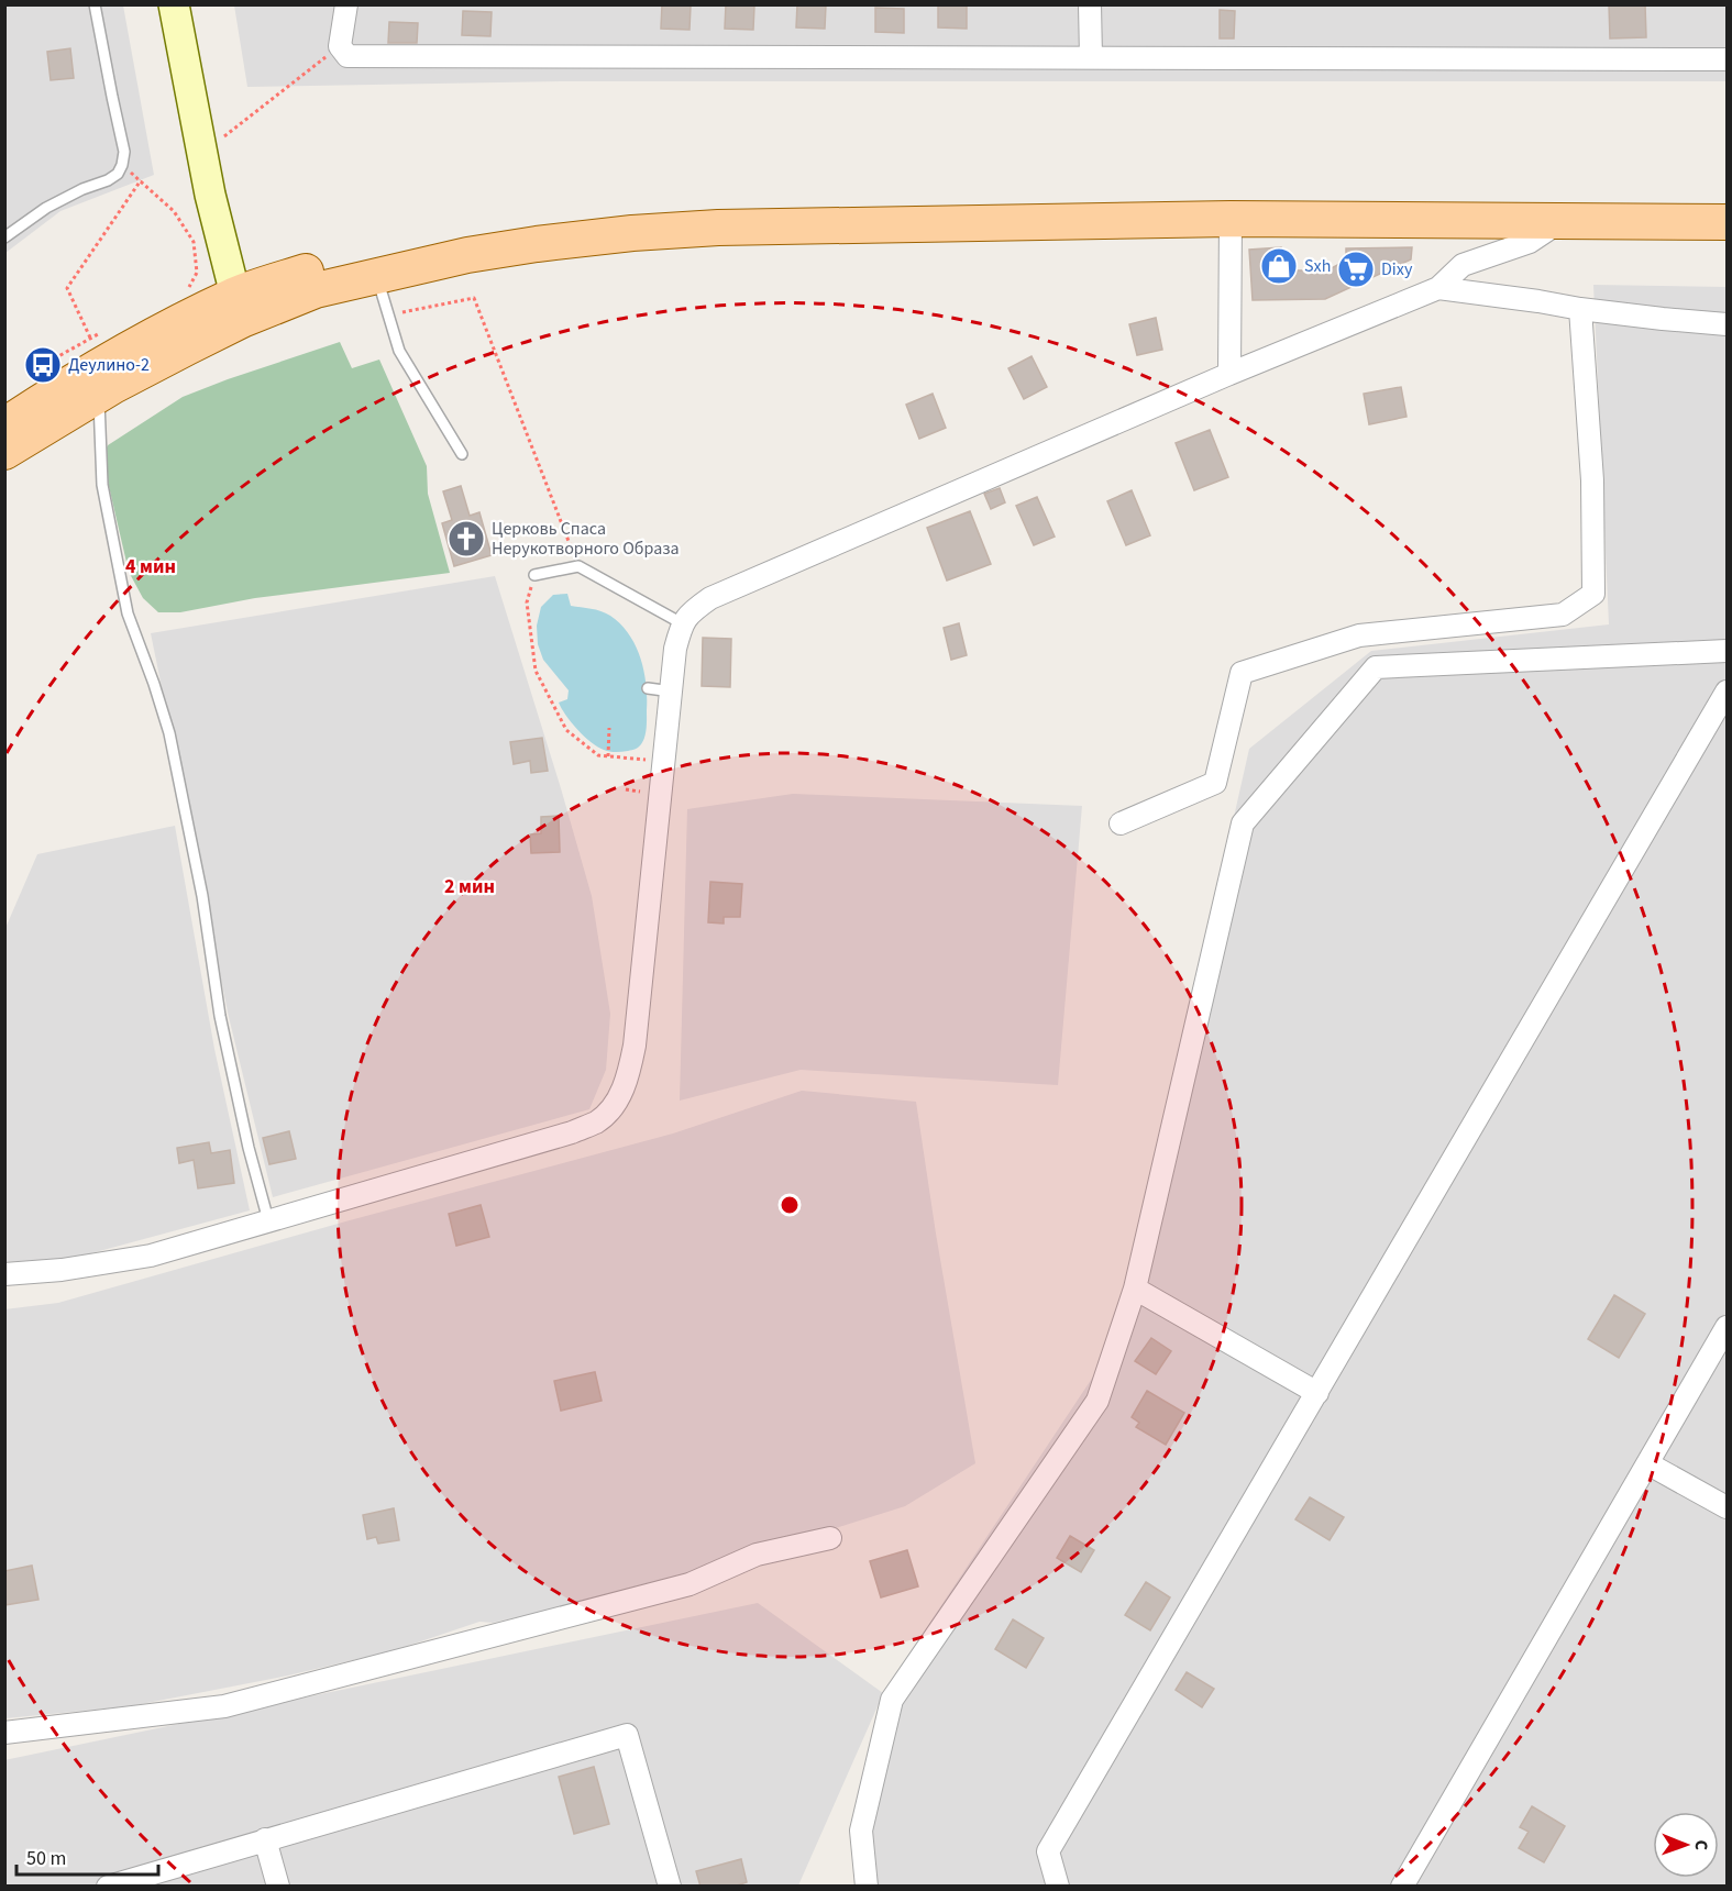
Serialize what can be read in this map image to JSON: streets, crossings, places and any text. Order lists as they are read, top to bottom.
{
  "places": {
    "shop": ["Sxh"],
    "supermarket": ["Dixy"],
    "bus stop": ["Деулино-2"],
    "church": ["Церковь Спаса Нерукотворного Образа"]
  },
  "scale_bar": "50 m",
  "north": "right",
  "rings": ["4 мин", "2 мин"]
}
